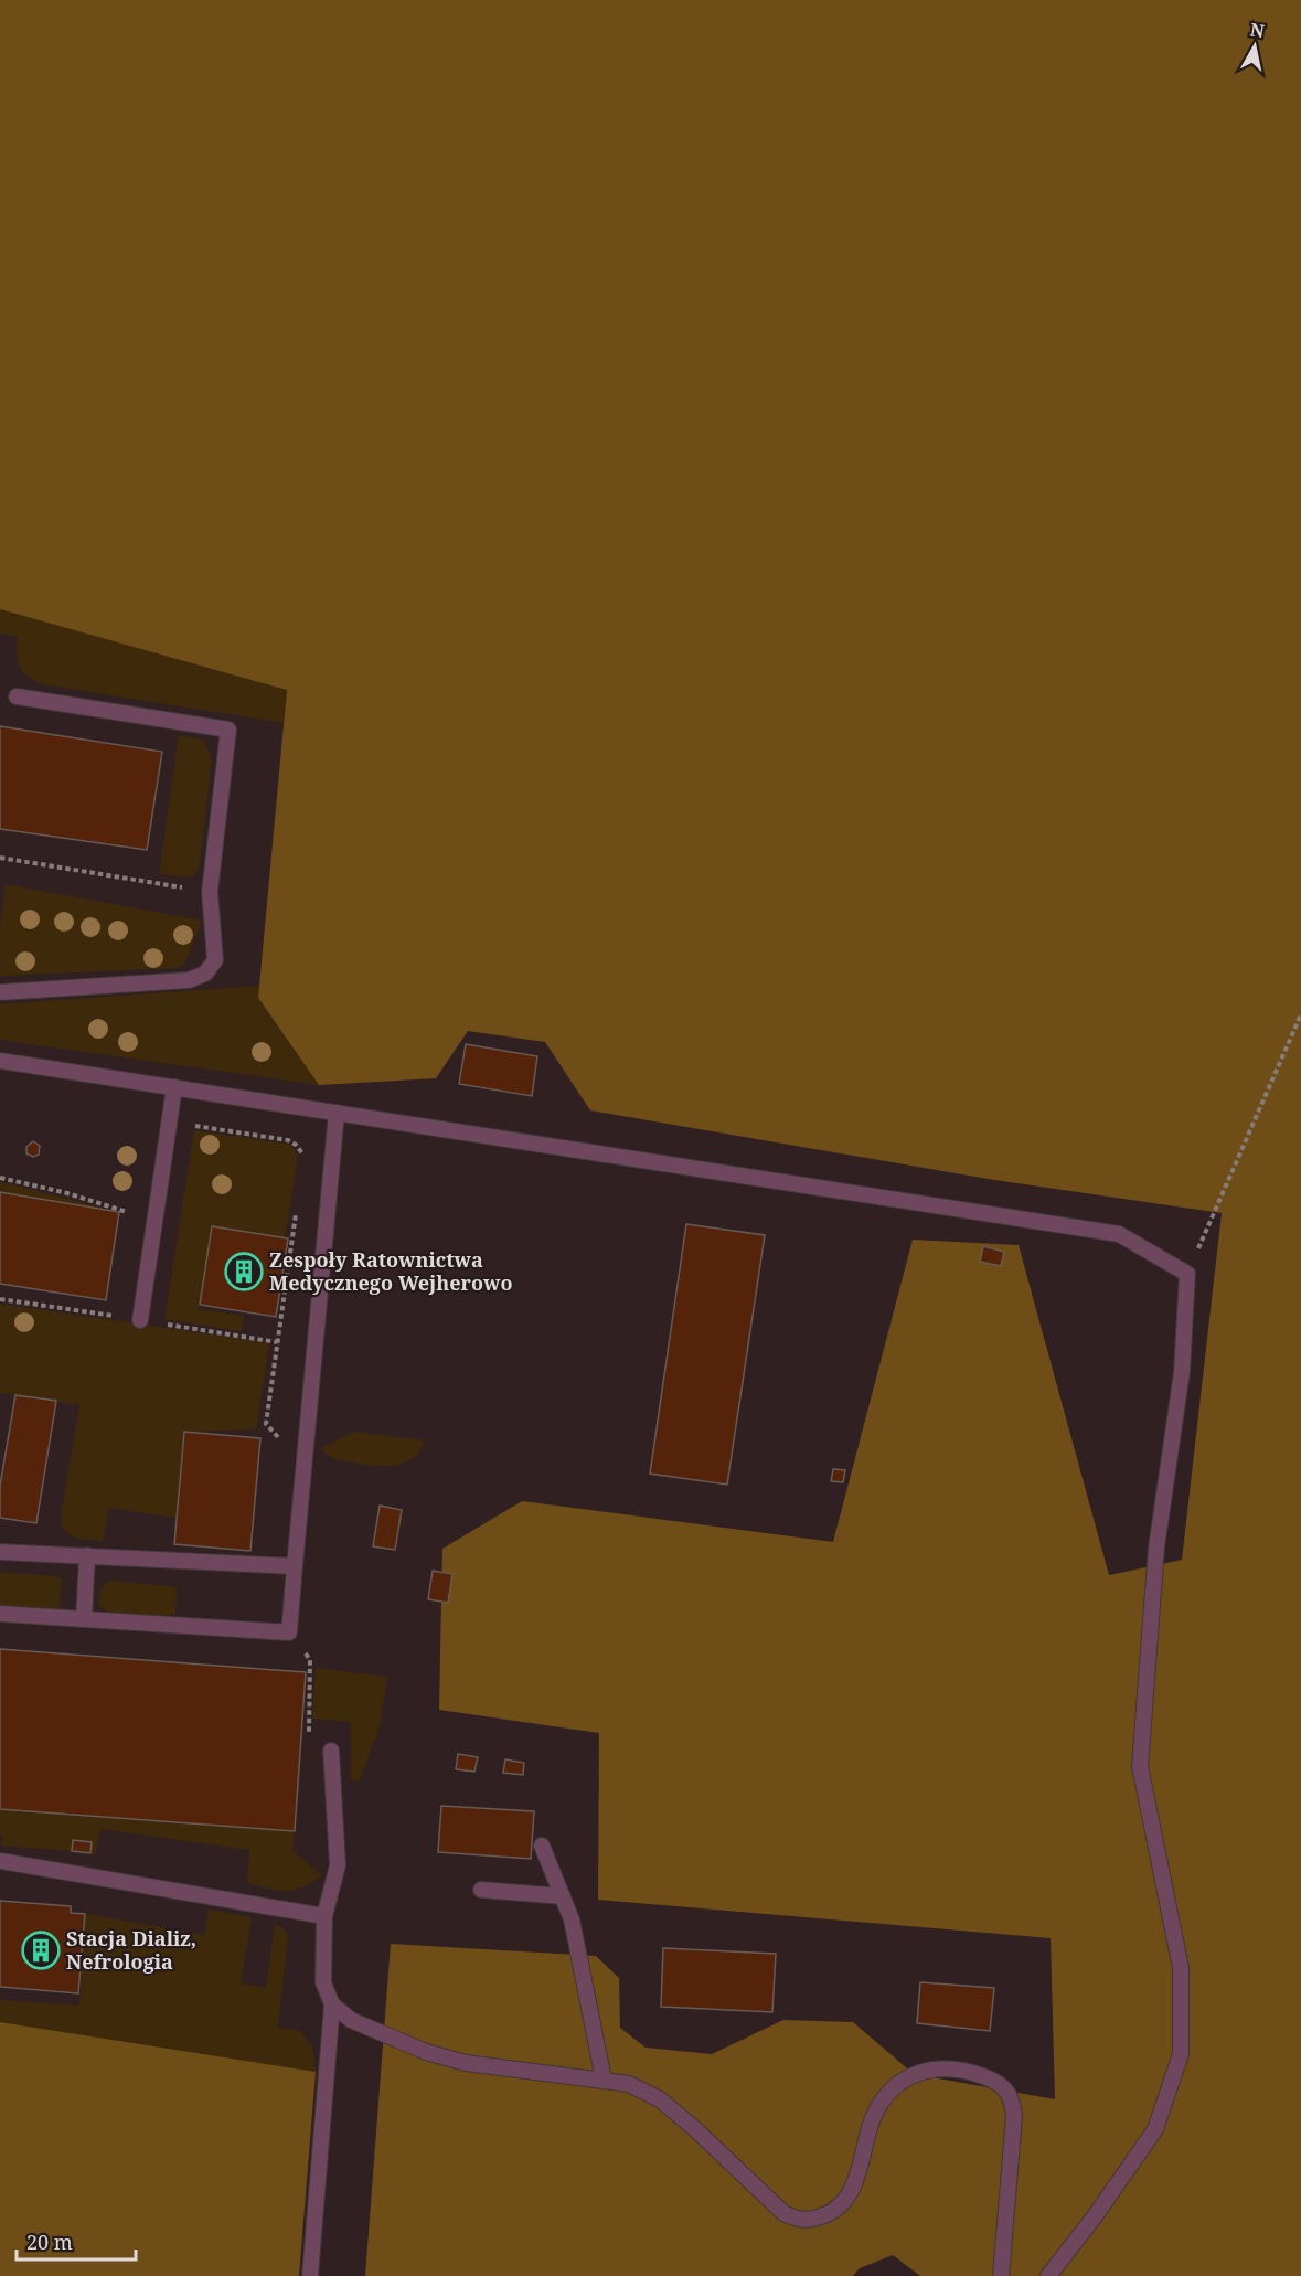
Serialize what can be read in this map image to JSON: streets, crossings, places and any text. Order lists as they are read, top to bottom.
{
  "places": {
    "building": ["Zespoły Ratownictwa Medycznego Wejherowo", "Stacja Dializ, Nefrologia"]
  },
  "scale_bar": "20 m",
  "north": "top"
}
